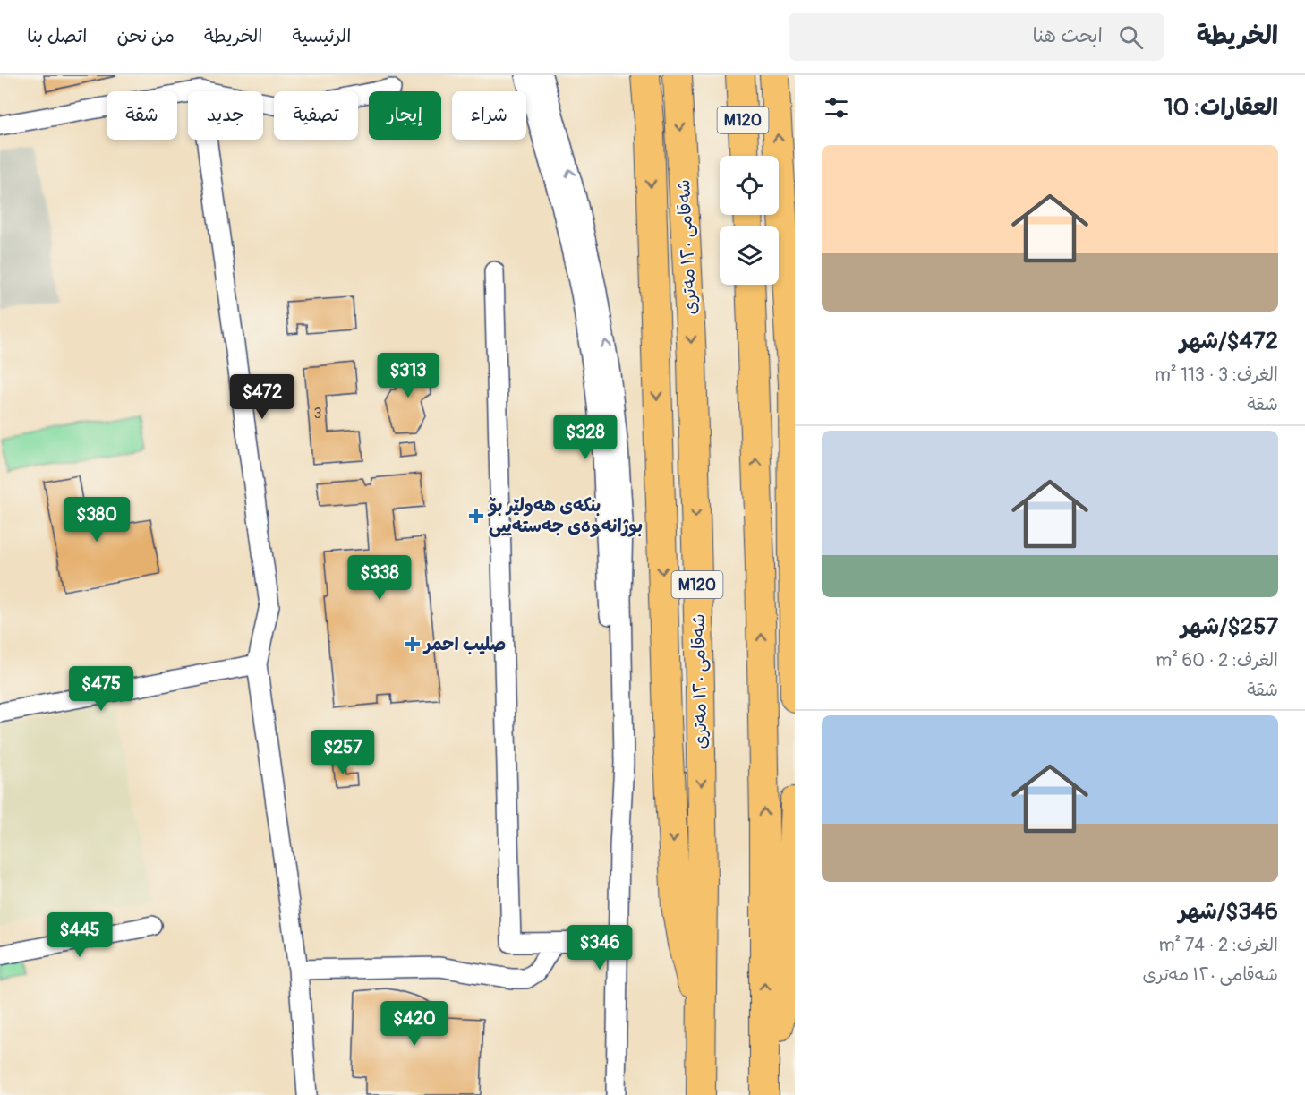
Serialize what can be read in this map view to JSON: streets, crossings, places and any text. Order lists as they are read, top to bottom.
{
  "streets": {
    "highway": ["M120", "شەقامی ١٢٠ مەتری"]
  },
  "places": {
    "health": ["بنکەی هەولێر بۆ بوژانەوەی جەستەییی", "صلیب احمر"]
  },
  "house_numbers": ["3"],
  "page": {
    "header": "الخريطة",
    "search": "ابحث هنا",
    "nav": [
      "الرئيسية",
      "الخريطة",
      "من نحن",
      "اتصل بنا"
    ],
    "heading": "العقارات: 10",
    "chip": [
      "شراء",
      "إيجار",
      "تصفية",
      "جديد",
      "شقة"
    ],
    "list": [
      {
        "name": "$472/شهر",
        "note": "الغرف: 3 · 113 m² · شقة"
      },
      {
        "name": "$257/شهر",
        "note": "الغرف: 2 · 60 m² · شقة"
      },
      {
        "name": "$346/شهر",
        "note": "الغرف: 2 · 74 m² · شەقامی ١٢٠ مەتری"
      }
    ],
    "price": [
      "$313",
      "$472",
      "$328",
      "$380",
      "$338",
      "$475",
      "$257",
      "$445",
      "$346",
      "$420"
    ]
  }
}
